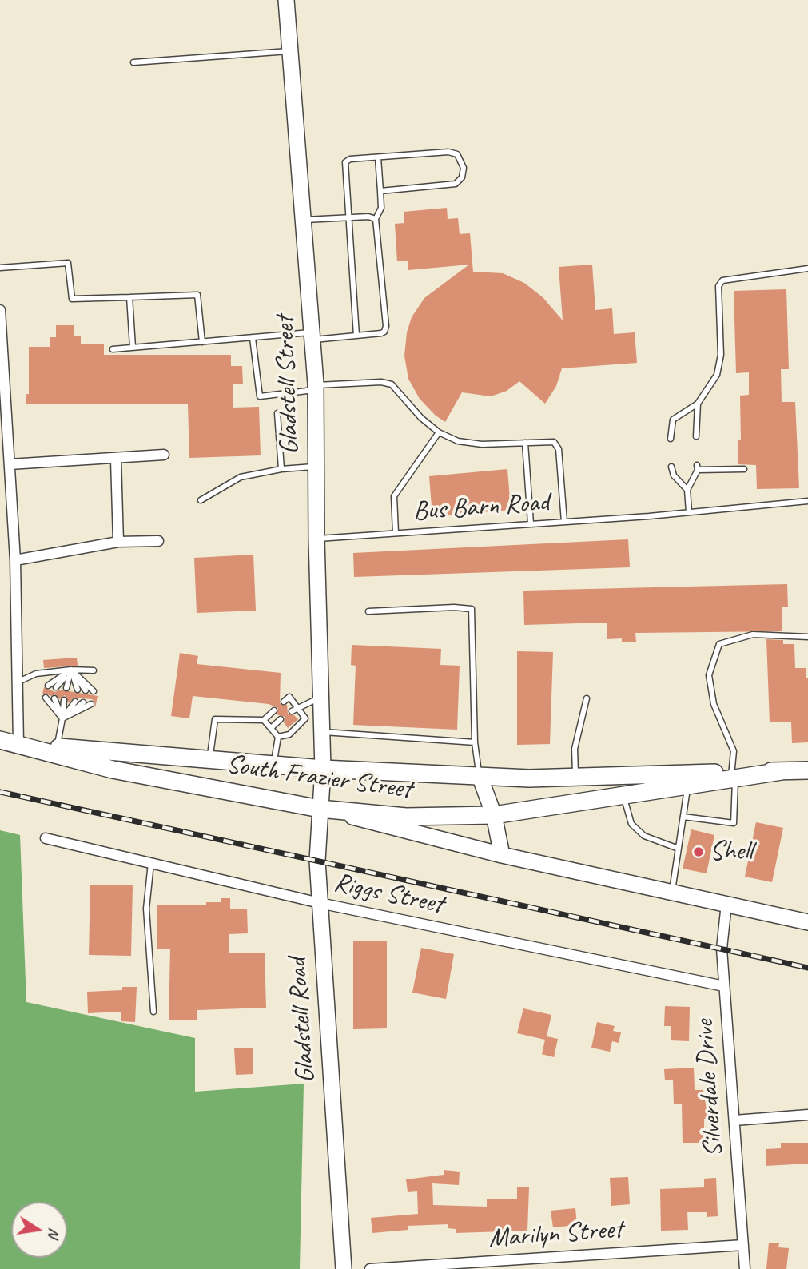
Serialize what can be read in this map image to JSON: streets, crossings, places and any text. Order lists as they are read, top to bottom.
{
  "streets": {
    "main road": ["South Frazier Street"],
    "street": [
      "Gladstell Street",
      "Riggs Street",
      "Gladstell Road",
      "Silverdale Drive",
      "Marilyn Street"
    ],
    "lane": ["Bus Barn Road"]
  },
  "crossings": [
    ["Gladstell Street", "Bus Barn Road"],
    ["Gladstell Street", "South Frazier Street"],
    ["Gladstell Street", "Gladstell Road"],
    ["South Frazier Street", "Gladstell Road"],
    ["Riggs Street", "Gladstell Road"],
    ["Riggs Street", "Silverdale Drive"],
    ["Silverdale Drive", "Marilyn Street"]
  ],
  "places": ["Shell"],
  "north": "right"
}
